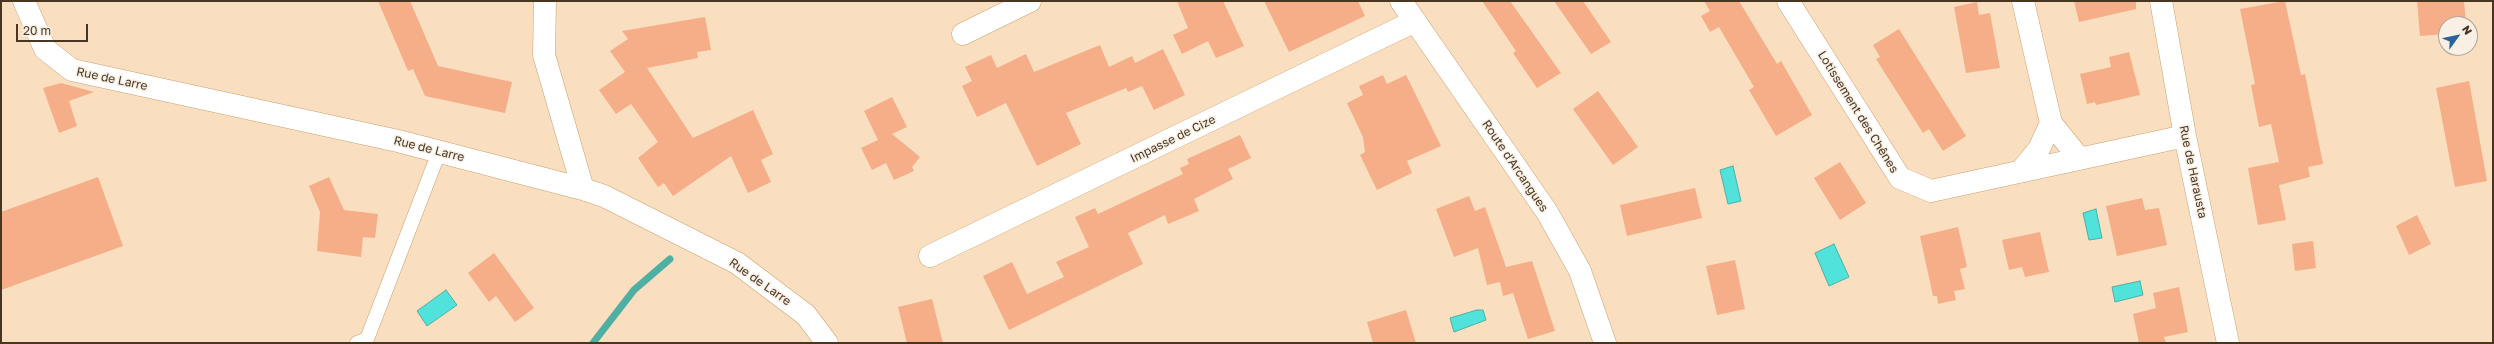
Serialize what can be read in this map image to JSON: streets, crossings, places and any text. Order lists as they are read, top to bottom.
{
  "streets": {
    "street": [
      "Rue de Larre",
      "Lotissement des Chênes",
      "Impasse de Cize",
      "Route d'Arcangues",
      "Rue de Harausta"
    ]
  },
  "crossings": [
    ["Lotissement des Chênes", "Rue de Harausta"],
    ["Impasse de Cize", "Route d'Arcangues"]
  ],
  "scale_bar": "20 m",
  "north": "top right"
}
